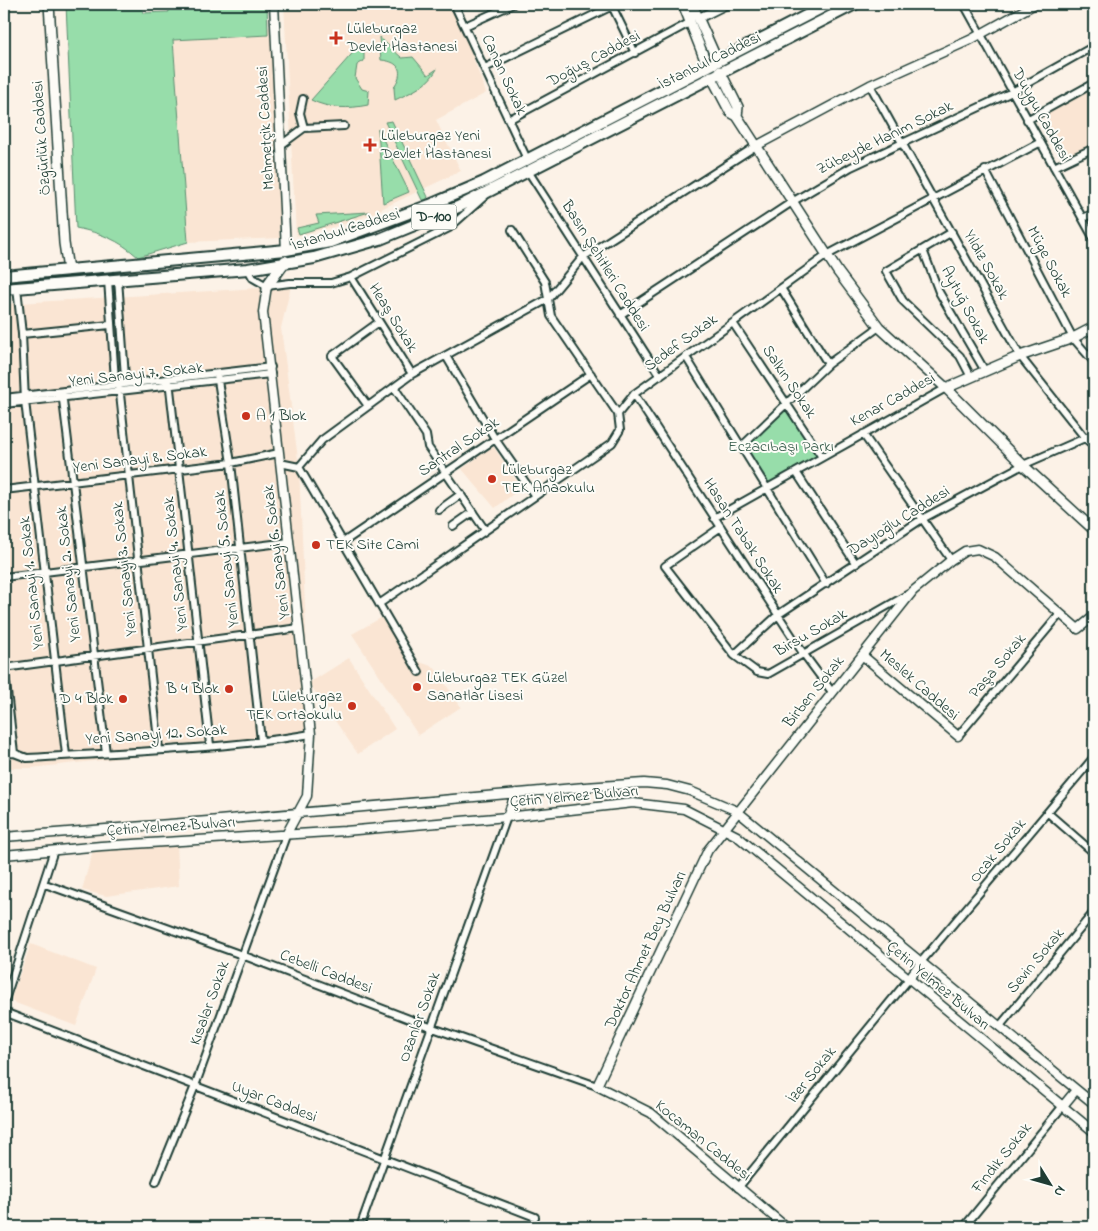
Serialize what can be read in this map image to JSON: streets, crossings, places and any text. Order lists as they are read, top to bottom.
{
  "streets": {
    "highway": ["İstanbul Caddesi", "D-100"],
    "main road": ["Özgürlük Caddesi", "Kenar Caddesi"],
    "street": [
      "Doğuş Caddesi",
      "Canan Sokak",
      "Duygu Caddesi",
      "Mehmetçik Caddesi",
      "Zübeyde Hanım Sokak",
      "Müge Sokak",
      "Yıldız Sokak",
      "Basın Şehitleri Caddesi",
      "Aytuğ Sokak",
      "Heaş Sokak",
      "Sedef Sokak",
      "Yeni Sanayi 7. Sokak",
      "Salkın Sokak",
      "Santral Sokak",
      "Yeni Sanayi 8. Sokak",
      "Dayıoğlu Caddesi",
      "Hasan Tabak Sokak",
      "Yeni Sanayi 6. Sokak",
      "Yeni Sanayi 5. Sokak",
      "Yeni Sanayi 4. Sokak",
      "Yeni Sanayi 3. Sokak",
      "Yeni Sanayi 2. Sokak",
      "Yeni Sanayi 1. Sokak",
      "Birsu Sokak",
      "Paşa Sokak",
      "Meslek Caddesi",
      "Birben Sokak",
      "Yeni Sanayi 12. Sokak",
      "Çetin Yelmez Bulvarı",
      "Ocak Sokak",
      "Doktor Ahmet Bey Bulvarı",
      "Sevin Sokak",
      "Cebelli Caddesi",
      "Kısalar Sokak",
      "Ozanlar Sokak",
      "İzer Sokak",
      "Uyar Caddesi",
      "Kocaman Caddesi",
      "Fındık Sokak"
    ]
  },
  "crossings": [
    ["Doğuş Caddesi", "Canan Sokak"],
    ["İstanbul Caddesi", "Canan Sokak"],
    ["İstanbul Caddesi", "Mehmetçik Caddesi"],
    ["İstanbul Caddesi", "Özgürlük Caddesi"],
    ["İstanbul Caddesi", "Basın Şehitleri Caddesi"],
    ["İstanbul Caddesi", "Yeni Sanayi 3. Sokak"],
    ["İstanbul Caddesi", "Yeni Sanayi 1. Sokak"],
    ["Duygu Caddesi", "Zübeyde Hanım Sokak"],
    ["Duygu Caddesi", "Sedef Sokak"],
    ["Zübeyde Hanım Sokak", "Yıldız Sokak"],
    ["Zübeyde Hanım Sokak", "Basın Şehitleri Caddesi"],
    ["Müge Sokak", "Sedef Sokak"],
    ["Müge Sokak", "Kenar Caddesi"],
    ["Yıldız Sokak", "Sedef Sokak"],
    ["Yıldız Sokak", "Kenar Caddesi"],
    ["Yıldız Sokak", "Dayıoğlu Caddesi"],
    ["Basın Şehitleri Caddesi", "Sedef Sokak"],
    ["Aytuğ Sokak", "Kenar Caddesi"],
    ["Sedef Sokak", "Salkın Sokak"],
    ["Sedef Sokak", "Hasan Tabak Sokak"],
    ["Yeni Sanayi 7. Sokak", "Yeni Sanayi 6. Sokak"],
    ["Yeni Sanayi 7. Sokak", "Yeni Sanayi 5. Sokak"],
    ["Yeni Sanayi 7. Sokak", "Yeni Sanayi 4. Sokak"],
    ["Yeni Sanayi 7. Sokak", "Yeni Sanayi 3. Sokak"],
    ["Yeni Sanayi 7. Sokak", "Yeni Sanayi 2. Sokak"],
    ["Yeni Sanayi 7. Sokak", "Yeni Sanayi 1. Sokak"],
    ["Salkın Sokak", "Kenar Caddesi"],
    ["Kenar Caddesi", "Hasan Tabak Sokak"],
    ["Yeni Sanayi 8. Sokak", "Yeni Sanayi 6. Sokak"],
    ["Yeni Sanayi 8. Sokak", "Yeni Sanayi 5. Sokak"],
    ["Yeni Sanayi 8. Sokak", "Yeni Sanayi 4. Sokak"],
    ["Yeni Sanayi 8. Sokak", "Yeni Sanayi 3. Sokak"],
    ["Yeni Sanayi 8. Sokak", "Yeni Sanayi 2. Sokak"],
    ["Yeni Sanayi 8. Sokak", "Yeni Sanayi 1. Sokak"],
    ["Dayıoğlu Caddesi", "Hasan Tabak Sokak"],
    ["Dayıoğlu Caddesi", "Birsu Sokak"],
    ["Hasan Tabak Sokak", "Birsu Sokak"],
    ["Hasan Tabak Sokak", "Birben Sokak"],
    ["Yeni Sanayi 6. Sokak", "Yeni Sanayi 12. Sokak"],
    ["Yeni Sanayi 6. Sokak", "Çetin Yelmez Bulvarı"],
    ["Yeni Sanayi 6. Sokak", "Kısalar Sokak"],
    ["Yeni Sanayi 5. Sokak", "Yeni Sanayi 12. Sokak"],
    ["Yeni Sanayi 4. Sokak", "Yeni Sanayi 12. Sokak"],
    ["Yeni Sanayi 3. Sokak", "Yeni Sanayi 12. Sokak"],
    ["Yeni Sanayi 2. Sokak", "Yeni Sanayi 12. Sokak"],
    ["Yeni Sanayi 1. Sokak", "Yeni Sanayi 12. Sokak"],
    ["Birsu Sokak", "Paşa Sokak"],
    ["Birsu Sokak", "Birben Sokak"],
    ["Paşa Sokak", "Meslek Caddesi"],
    ["Meslek Caddesi", "Birben Sokak"],
    ["Birben Sokak", "Çetin Yelmez Bulvarı"],
    ["Birben Sokak", "Doktor Ahmet Bey Bulvarı"],
    ["Çetin Yelmez Bulvarı", "Ocak Sokak"],
    ["Çetin Yelmez Bulvarı", "Doktor Ahmet Bey Bulvarı"],
    ["Çetin Yelmez Bulvarı", "Sevin Sokak"],
    ["Çetin Yelmez Bulvarı", "Kısalar Sokak"],
    ["Çetin Yelmez Bulvarı", "Ozanlar Sokak"],
    ["Çetin Yelmez Bulvarı", "İzer Sokak"],
    ["Çetin Yelmez Bulvarı", "Fındık Sokak"],
    ["Doktor Ahmet Bey Bulvarı", "Cebelli Caddesi"],
    ["Doktor Ahmet Bey Bulvarı", "Kocaman Caddesi"],
    ["Cebelli Caddesi", "Kısalar Sokak"],
    ["Cebelli Caddesi", "Ozanlar Sokak"],
    ["Cebelli Caddesi", "Kocaman Caddesi"],
    ["Kısalar Sokak", "Uyar Caddesi"],
    ["Ozanlar Sokak", "Uyar Caddesi"],
    ["İzer Sokak", "Kocaman Caddesi"]
  ],
  "parks": ["Eczacıbaşı Parkı"],
  "places": {
    "health": ["Lüleburgaz Devlet Hastanesi", "Lüleburgaz Yeni Devlet Hastanesi"],
    "other": [
      "A 1 Blok",
      "Lüleburgaz TEK Anaokulu",
      "TEK Site Cami",
      "Lüleburgaz TEK Güzel Sanatlar Lisesi",
      "B 4 Blok",
      "D 4 Blok",
      "Lüleburgaz TEK Ortaokulu"
    ]
  },
  "north": "bottom right"
}
